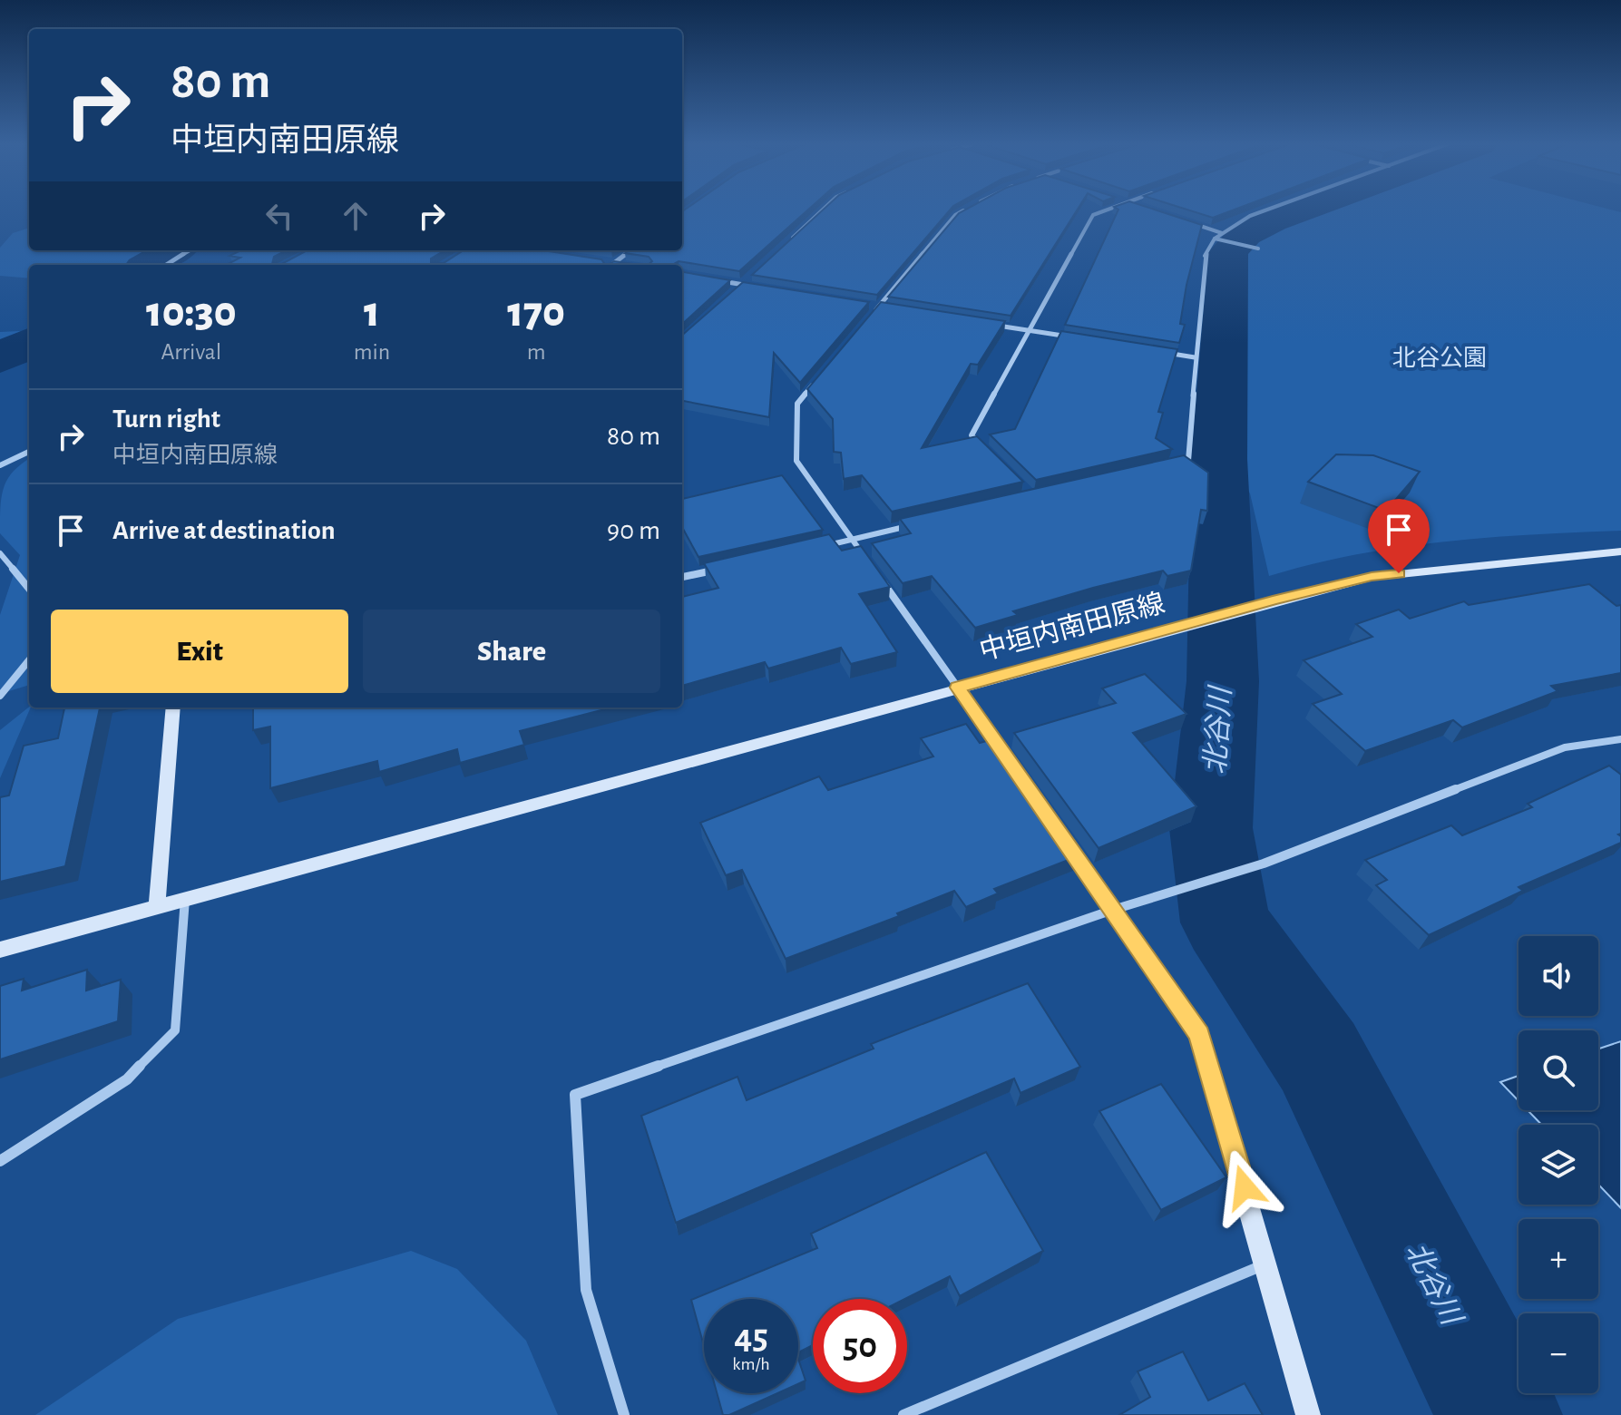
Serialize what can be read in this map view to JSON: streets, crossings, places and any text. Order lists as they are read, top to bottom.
{
  "streets": {
    "main road": ["中垣内南田原線"]
  },
  "water": ["北谷川"],
  "parks": ["北谷公園"],
  "page": {
    "turn": ["80 m", "中垣内南田原線"],
    "eta": [
      "10:30",
      "Arrival",
      "1",
      "min",
      "170",
      "m"
    ],
    "list": [
      {
        "name": "Turn right",
        "note": "中垣内南田原線",
        "value": "80 m"
      },
      {
        "name": "Arrive at destination",
        "value": "90 m"
      }
    ],
    "buttons": ["Exit", "Share"],
    "map_buttons": ["+", "−"],
    "speed": "45 km/h",
    "limit": "50"
  }
}
